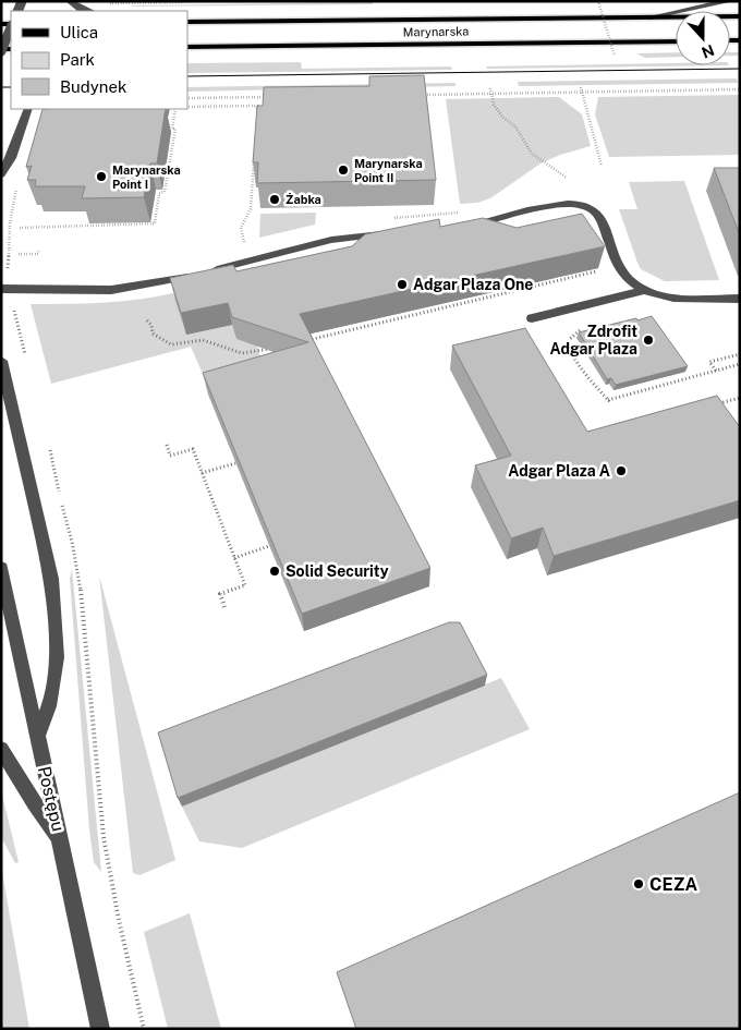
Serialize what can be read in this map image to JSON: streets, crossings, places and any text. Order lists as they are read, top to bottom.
{
  "streets": {
    "main road": ["Marynarska"],
    "street": ["Postępu"]
  },
  "places": [
    "Marynarska Point II",
    "Marynarska Point I",
    "Żabka",
    "Adgar Plaza One",
    "Zdrofit Adgar Plaza",
    "Adgar Plaza A",
    "Solid Security",
    "CEZA"
  ],
  "legend": ["Ulica", "Park", "Budynek"],
  "north": "bottom"
}
